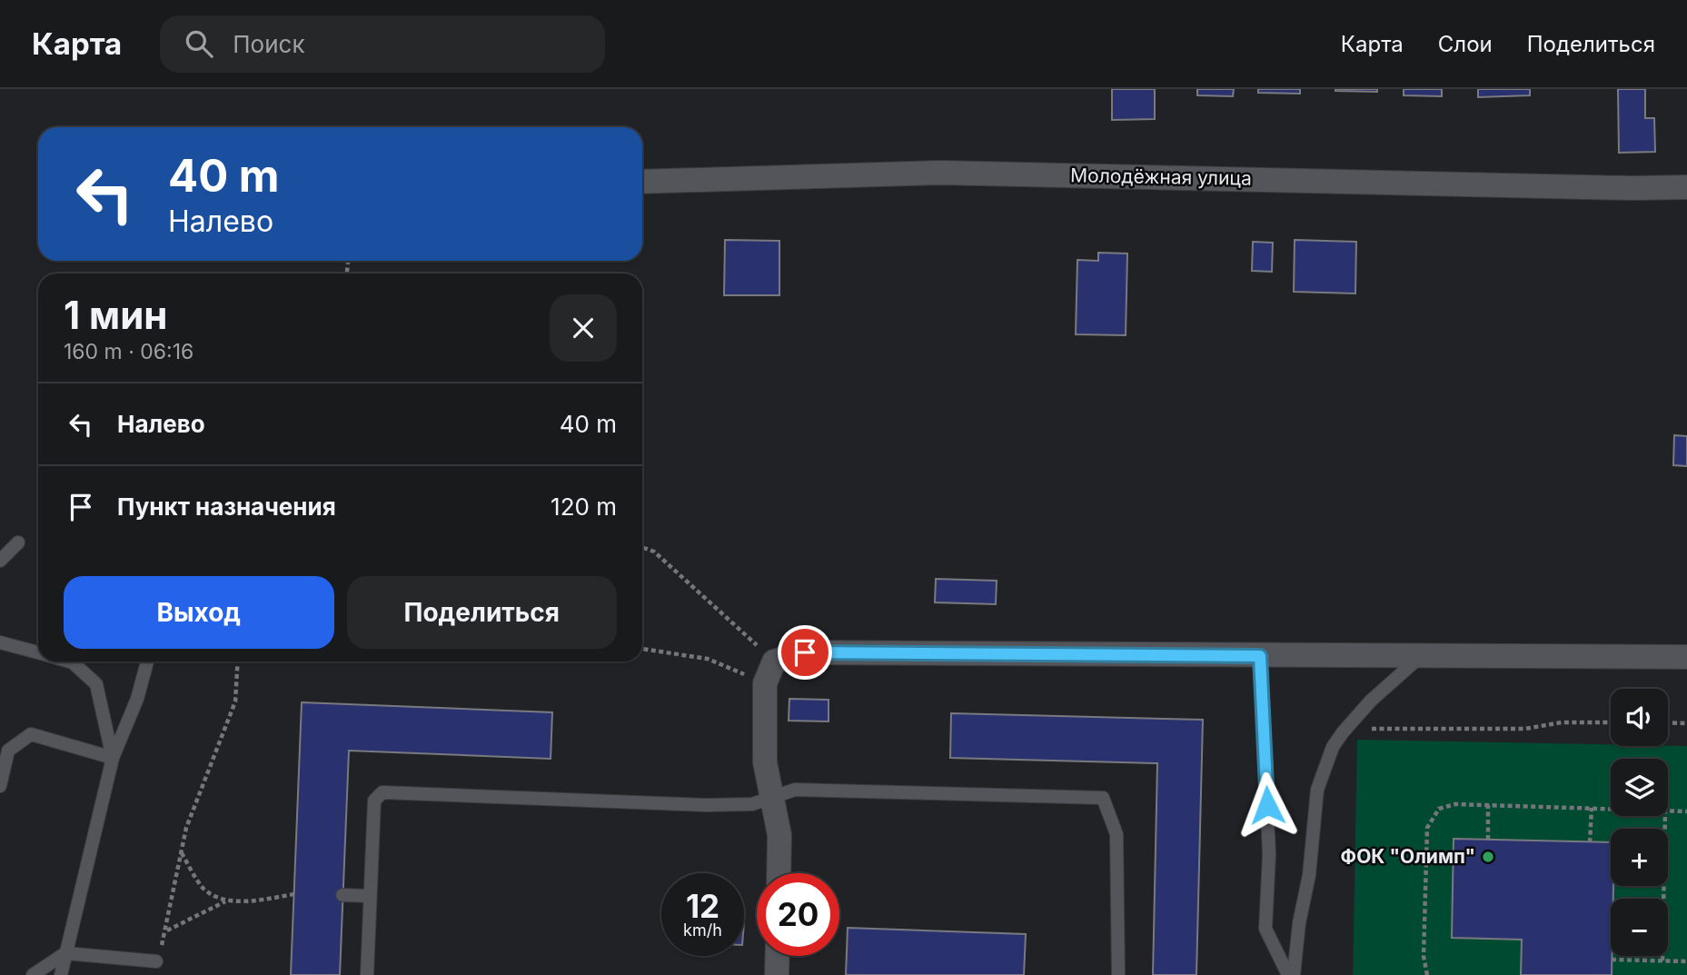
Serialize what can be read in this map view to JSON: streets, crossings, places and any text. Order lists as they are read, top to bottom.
{
  "streets": {
    "street": ["Молодёжная улица"]
  },
  "places": ["ФОК \"Олимп\""],
  "page": {
    "header": "Карта",
    "search": "Поиск",
    "nav": ["Карта", "Слои", "Поделиться"],
    "turn": ["40 m", "Налево"],
    "heading": ["1 мин", "160 m · 06:16"],
    "list": [
      {
        "name": "Налево",
        "value": "40 m"
      },
      {
        "name": "Пункт назначения",
        "value": "120 m"
      }
    ],
    "buttons": ["Выход", "Поделиться"],
    "map_buttons": ["+", "−"],
    "speed": "12 km/h",
    "limit": "20"
  }
}
